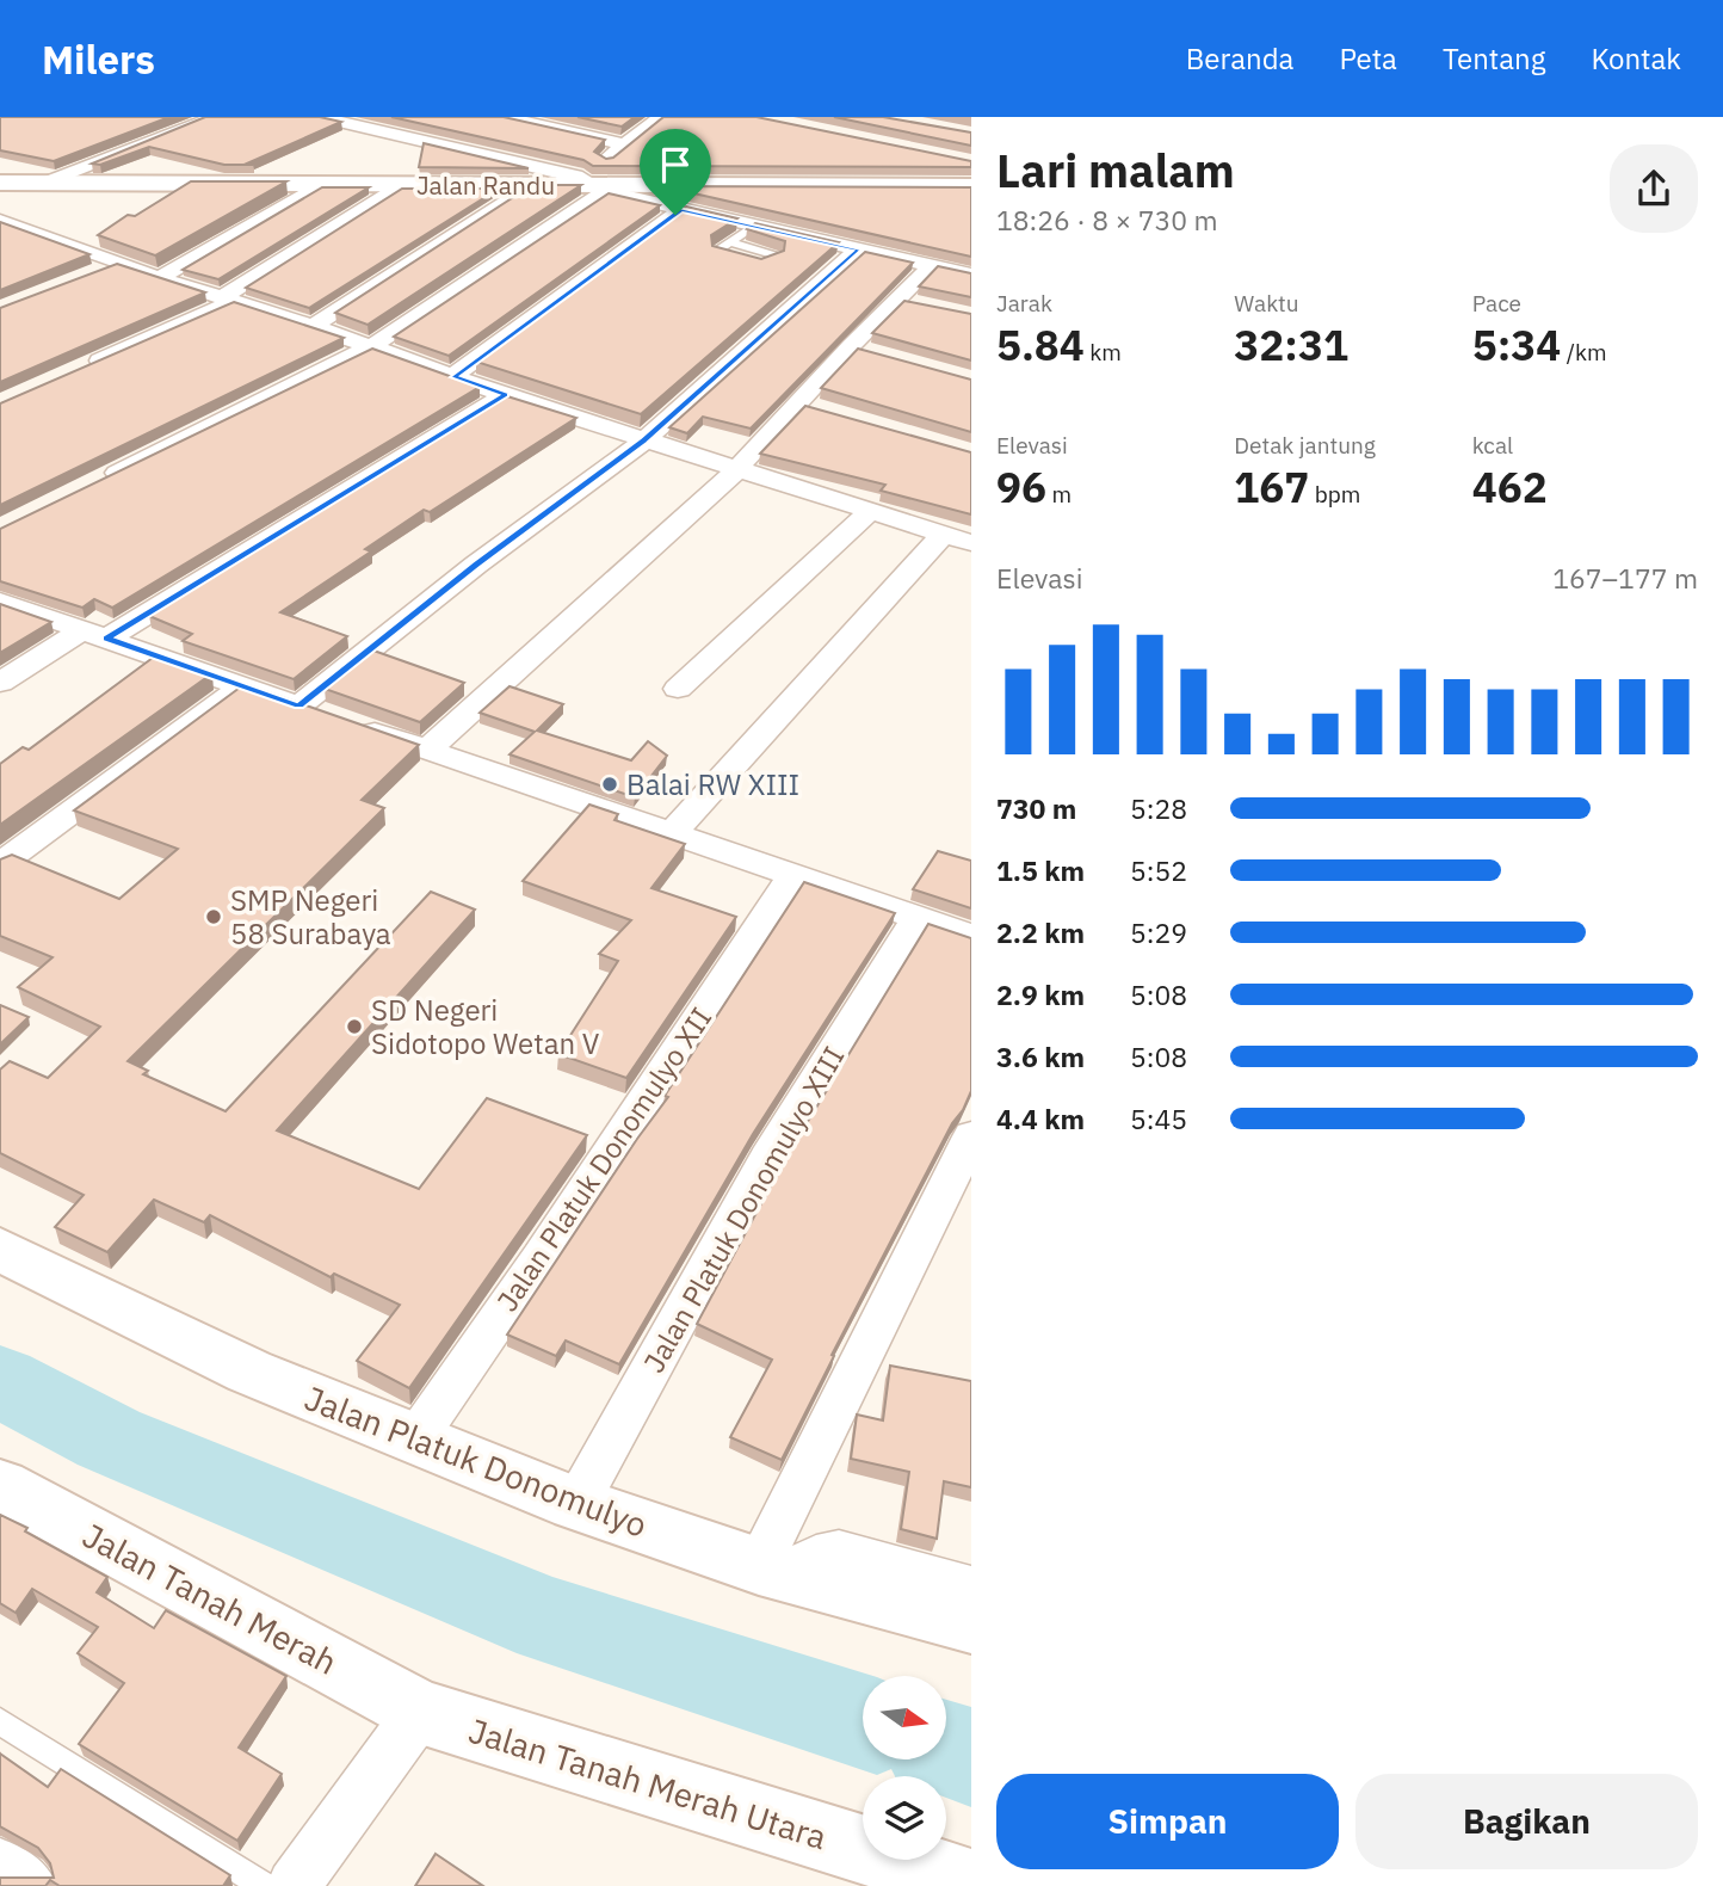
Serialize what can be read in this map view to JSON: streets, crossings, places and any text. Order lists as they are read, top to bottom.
{
  "streets": {
    "street": [
      "Jalan Randu",
      "Jalan Platuk Donomulyo XII",
      "Jalan Platuk Donomulyo XIII",
      "Jalan Platuk Donomulyo",
      "Jalan Tanah Merah",
      "Jalan Tanah Merah Utara"
    ]
  },
  "crossings": [
    ["Jalan Platuk Donomulyo XII", "Jalan Platuk Donomulyo"],
    ["Jalan Platuk Donomulyo XIII", "Jalan Platuk Donomulyo"],
    ["Jalan Tanah Merah", "Jalan Tanah Merah Utara"]
  ],
  "places": ["Balai RW XIII", "SMP Negeri 58 Surabaya", "SD Negeri Sidotopo Wetan V"],
  "north": "right",
  "page": {
    "header": "Milers",
    "nav": [
      "Beranda",
      "Peta",
      "Tentang",
      "Kontak"
    ],
    "heading": ["Lari malam", "18:26 · 8 × 730 m"],
    "stats": [
      ["Jarak", "5.84 km"],
      ["Waktu", "32:31"],
      ["Pace", "5:34 /km"],
      ["Elevasi", "96 m"],
      ["Detak jantung", "167 bpm"],
      ["kcal", "462"]
    ],
    "chart": ["Elevasi", "167–177 m"],
    "list": [
      {
        "name": "730 m",
        "note": "5:28"
      },
      {
        "name": "1.5 km",
        "note": "5:52"
      },
      {
        "name": "2.2 km",
        "note": "5:29"
      },
      {
        "name": "2.9 km",
        "note": "5:08"
      },
      {
        "name": "3.6 km",
        "note": "5:08"
      },
      {
        "name": "4.4 km",
        "note": "5:45"
      }
    ],
    "buttons": ["Simpan", "Bagikan"]
  }
}
